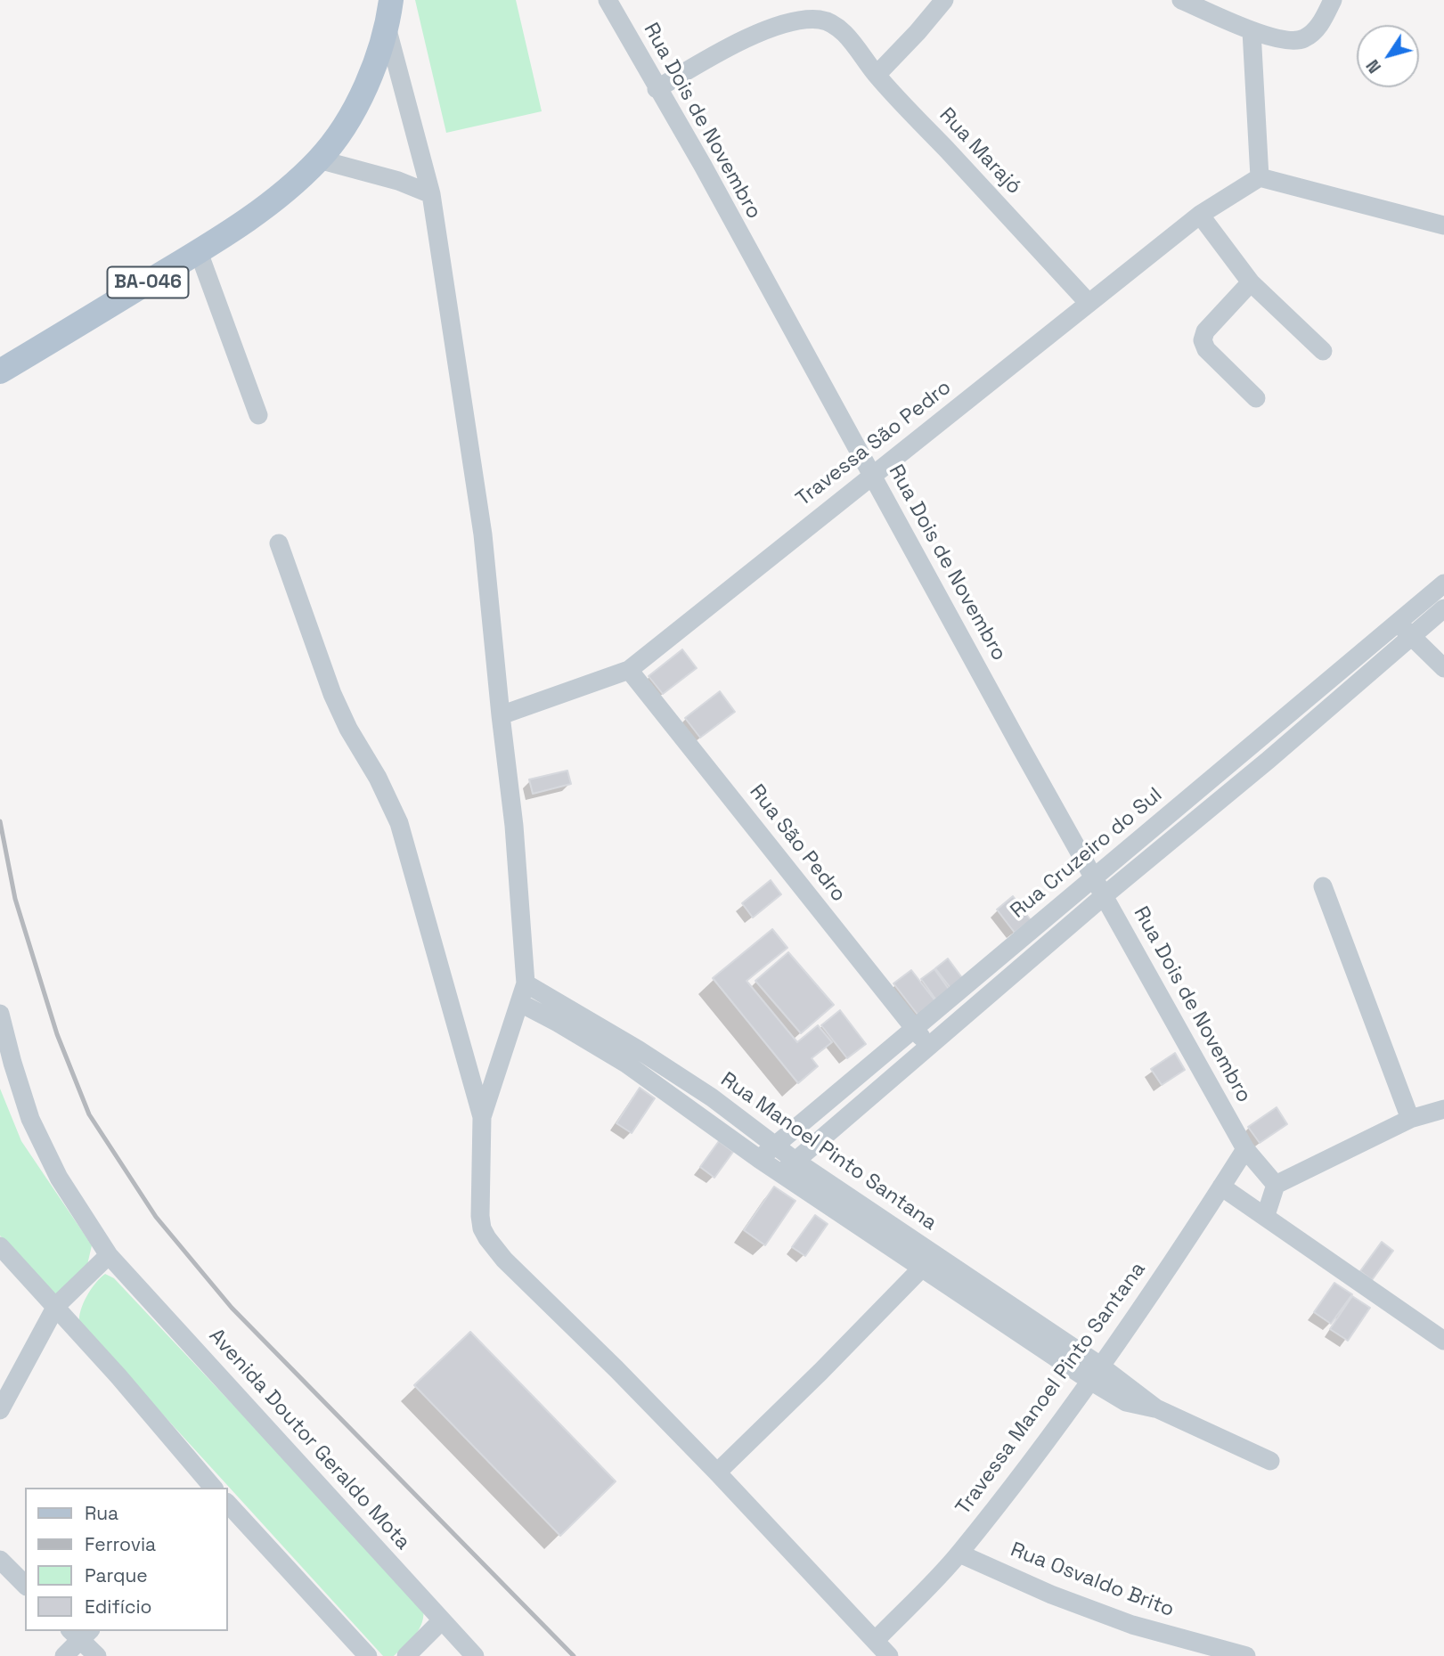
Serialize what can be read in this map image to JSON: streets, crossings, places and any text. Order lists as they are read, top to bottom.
{
  "streets": {
    "main road": ["BA-046"],
    "street": [
      "Rua Dois de Novembro",
      "Rua Marajó",
      "Travessa São Pedro",
      "Rua São Pedro",
      "Rua Cruzeiro do Sul",
      "Rua Manoel Pinto Santana",
      "Travessa Manoel Pinto Santana",
      "Avenida Doutor Geraldo Mota",
      "Rua Osvaldo Brito"
    ]
  },
  "crossings": [
    ["Rua Dois de Novembro", "Rua Marajó"],
    ["Rua Dois de Novembro", "Travessa São Pedro"],
    ["Rua Dois de Novembro", "Rua Cruzeiro do Sul"],
    ["Rua Dois de Novembro", "Travessa Manoel Pinto Santana"],
    ["Rua Marajó", "Travessa São Pedro"],
    ["Travessa São Pedro", "Rua São Pedro"],
    ["Rua São Pedro", "Rua Cruzeiro do Sul"],
    ["Rua Cruzeiro do Sul", "Rua Manoel Pinto Santana"],
    ["Rua Manoel Pinto Santana", "Travessa Manoel Pinto Santana"],
    ["Travessa Manoel Pinto Santana", "Rua Osvaldo Brito"]
  ],
  "legend": [
    "Rua",
    "Ferrovia",
    "Parque",
    "Edifício"
  ],
  "north": "bottom left"
}
